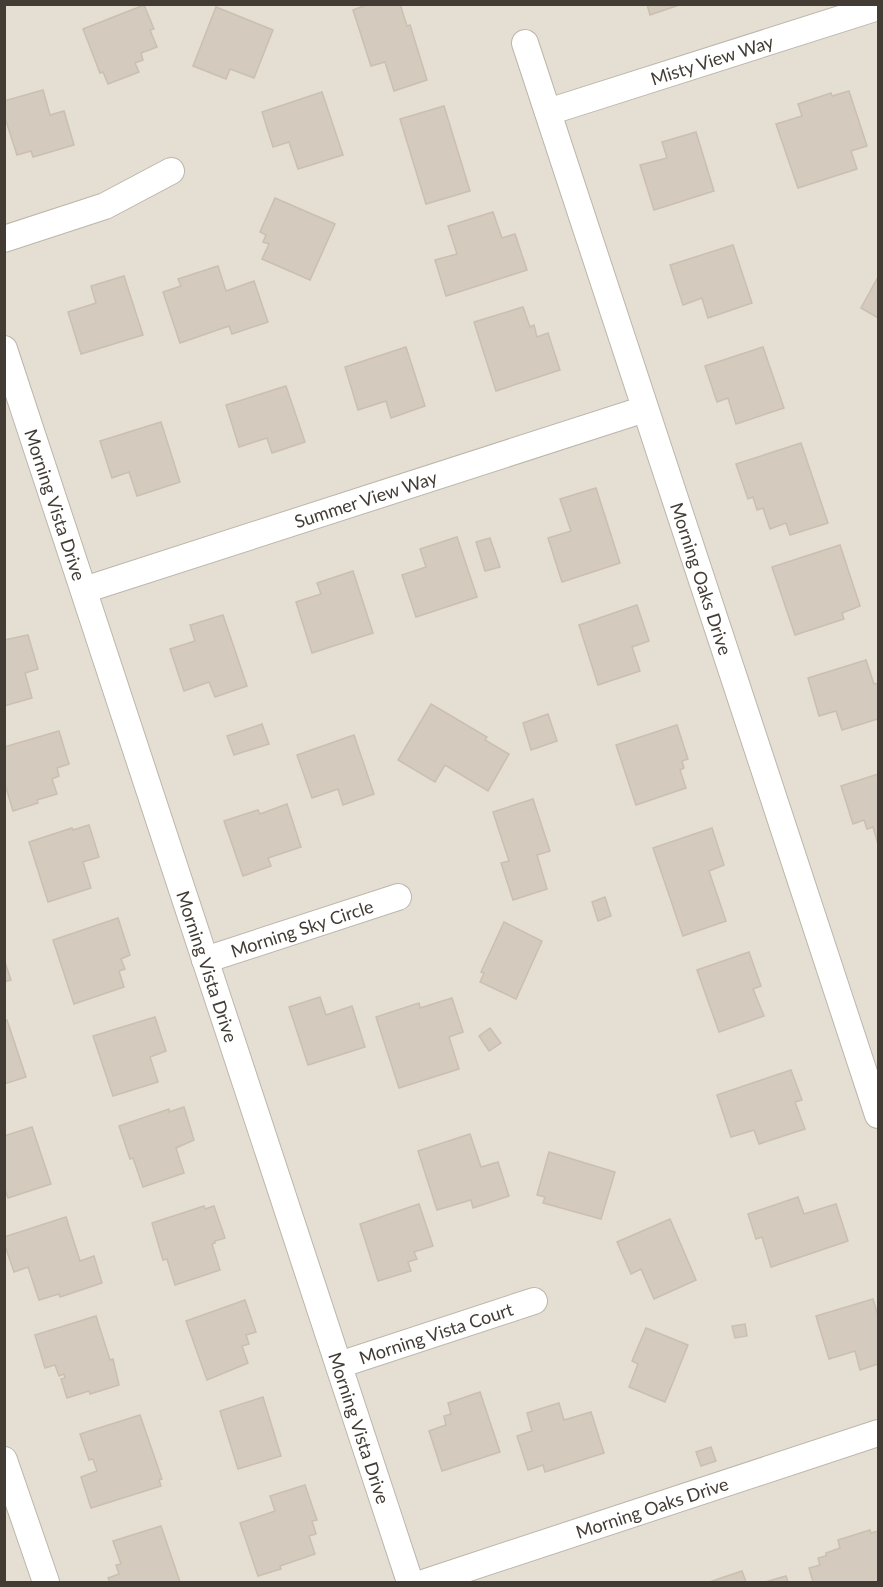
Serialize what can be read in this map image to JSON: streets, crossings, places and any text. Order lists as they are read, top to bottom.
{
  "streets": {
    "street": [
      "Misty View Way",
      "Summer View Way",
      "Morning Vista Drive",
      "Morning Oaks Drive",
      "Morning Sky Circle",
      "Morning Vista Court"
    ]
  },
  "crossings": [
    ["Misty View Way", "Morning Oaks Drive"],
    ["Summer View Way", "Morning Vista Drive"],
    ["Summer View Way", "Morning Oaks Drive"],
    ["Morning Vista Drive", "Morning Sky Circle"],
    ["Morning Vista Drive", "Morning Vista Court"]
  ]
}
